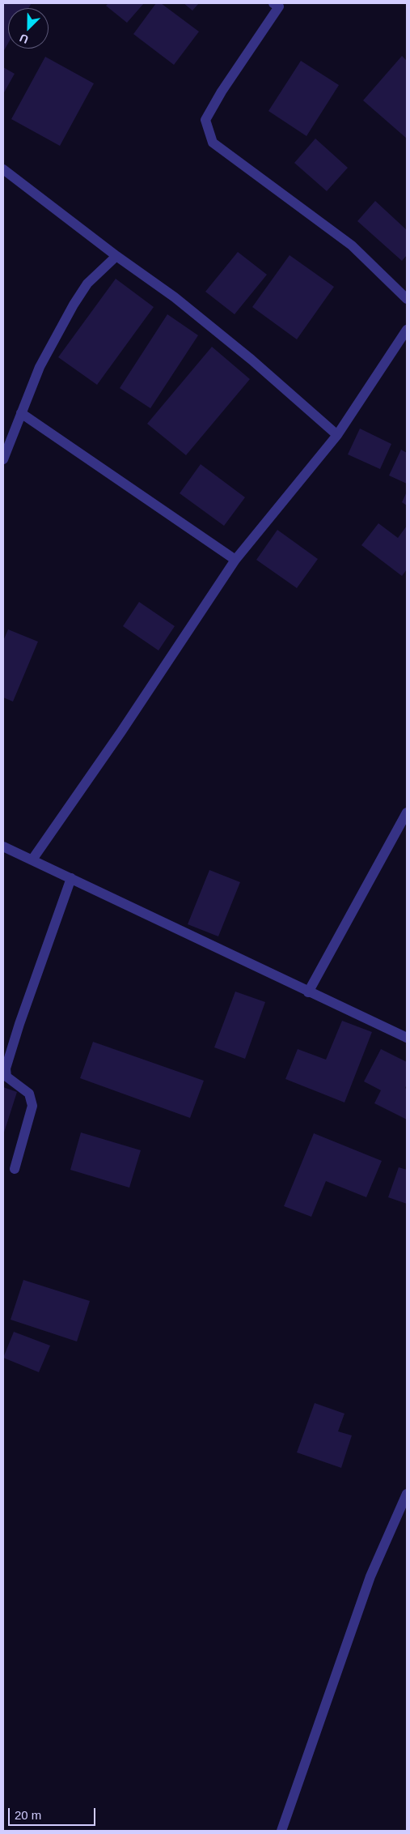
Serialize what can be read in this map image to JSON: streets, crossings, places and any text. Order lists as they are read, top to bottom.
{
  "scale_bar": "20 m",
  "north": "bottom left"
}
